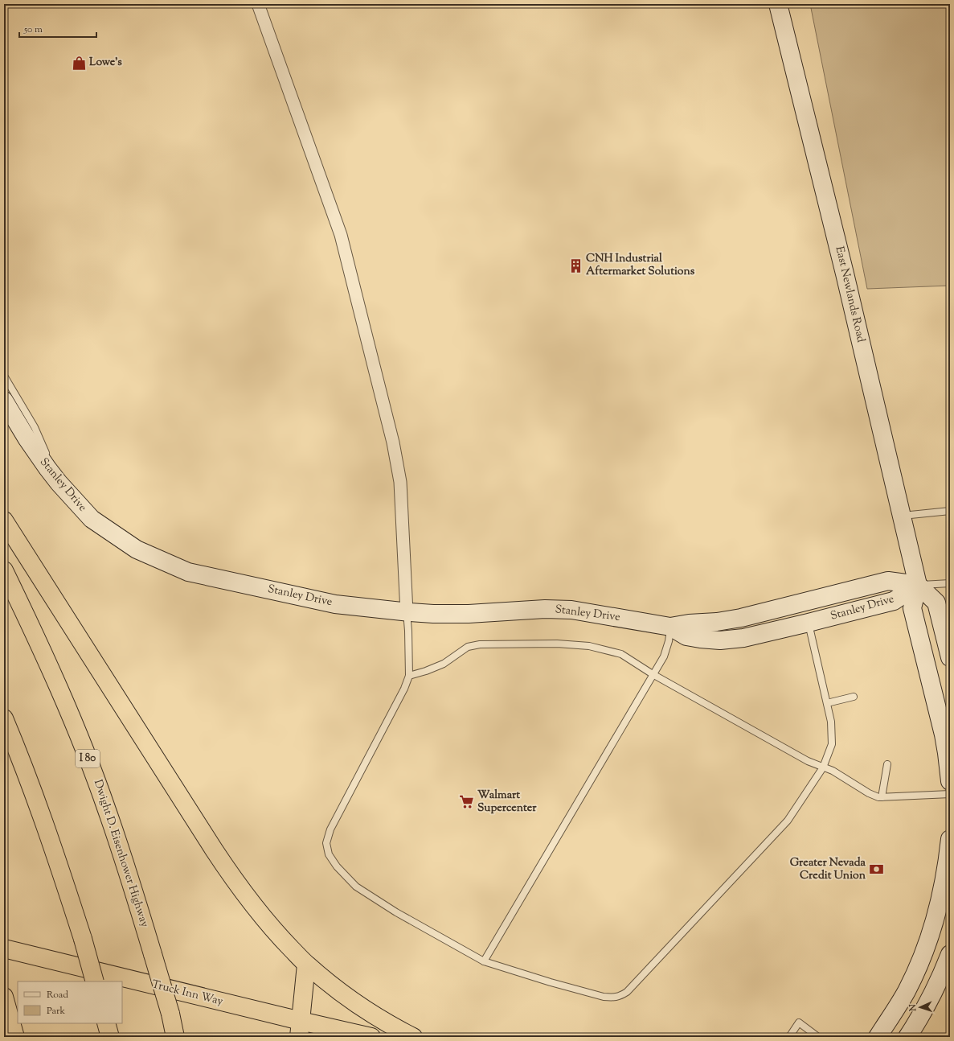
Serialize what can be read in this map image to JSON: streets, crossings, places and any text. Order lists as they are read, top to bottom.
{
  "streets": {
    "highway": ["I 80", "Dwight D. Eisenhower Highway", "Truck Inn Way"],
    "street": ["East Newlands Road", "Stanley Drive"]
  },
  "crossings": [
    ["East Newlands Road", "Stanley Drive"]
  ],
  "places": {
    "shop": ["Lowe's"],
    "building": ["CNH Industrial Aftermarket Solutions"],
    "supermarket": ["Walmart Supercenter"],
    "bank": ["Greater Nevada Credit Union"]
  },
  "legend": ["Road", "Park"],
  "scale_bar": "50 m",
  "north": "left"
}
